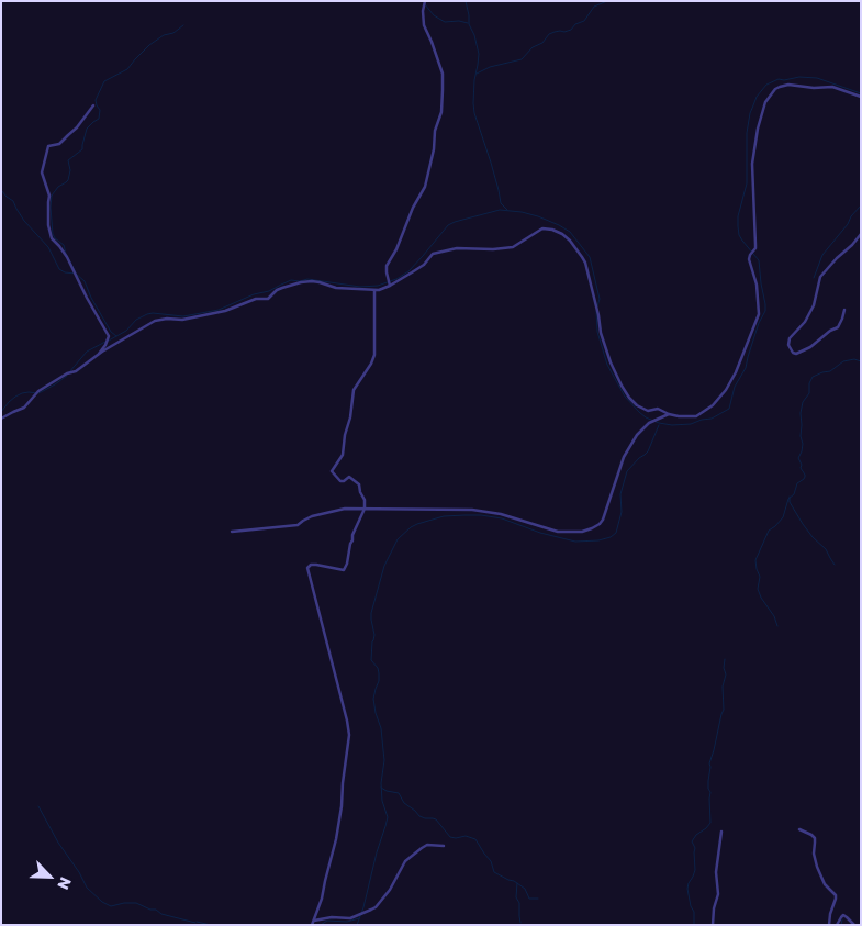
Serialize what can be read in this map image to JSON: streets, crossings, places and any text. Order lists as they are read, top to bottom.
{
  "north": "bottom right"
}
